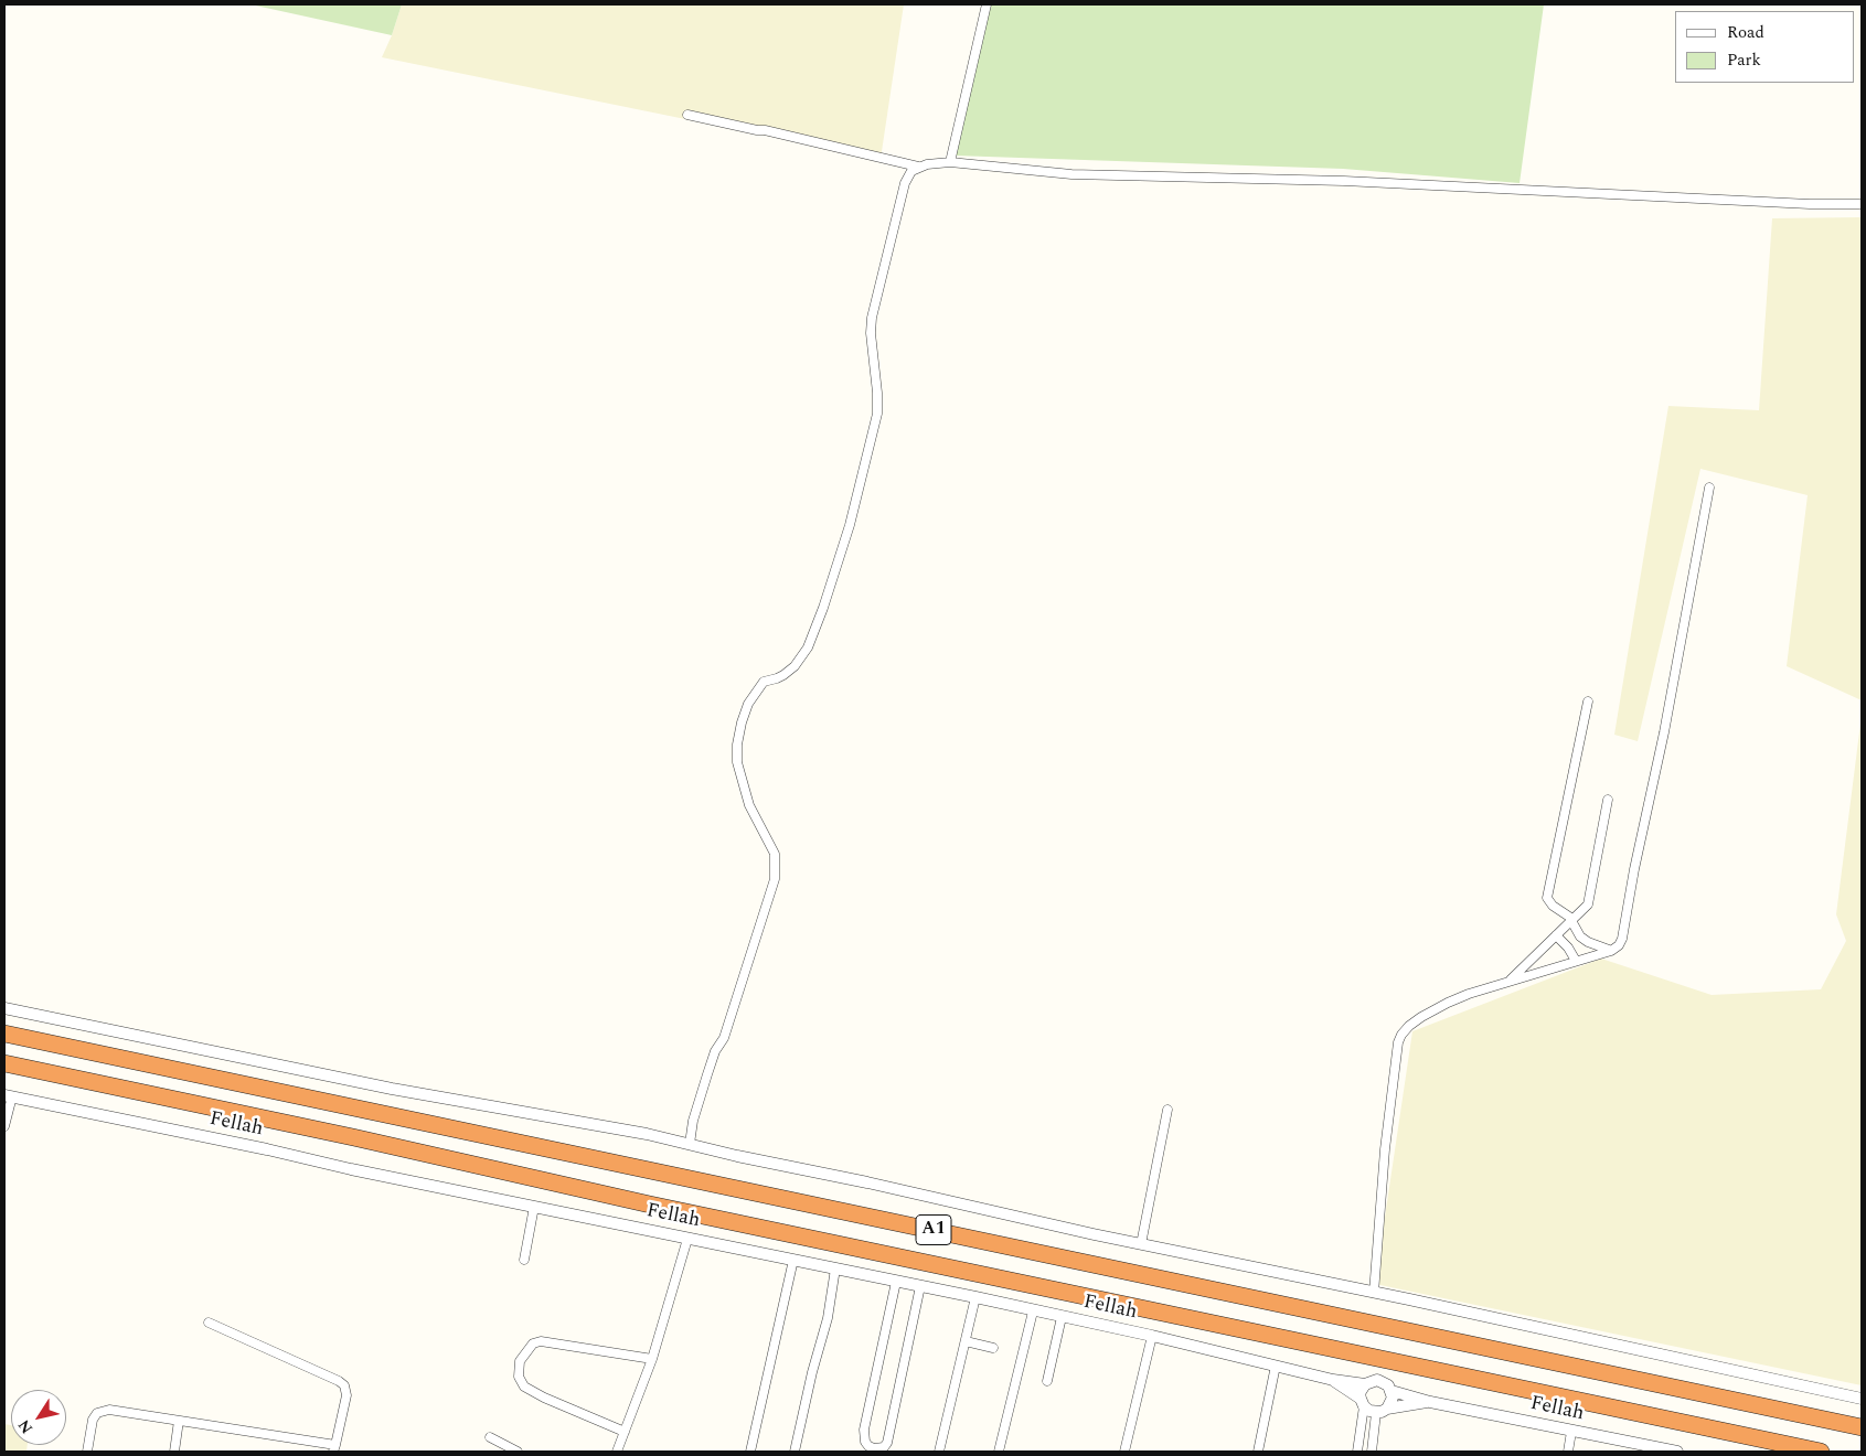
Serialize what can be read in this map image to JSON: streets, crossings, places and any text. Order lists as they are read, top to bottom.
{
  "streets": {
    "highway": ["A1"],
    "street": ["Fellah"]
  },
  "legend": ["Road", "Park"],
  "north": "bottom left"
}
